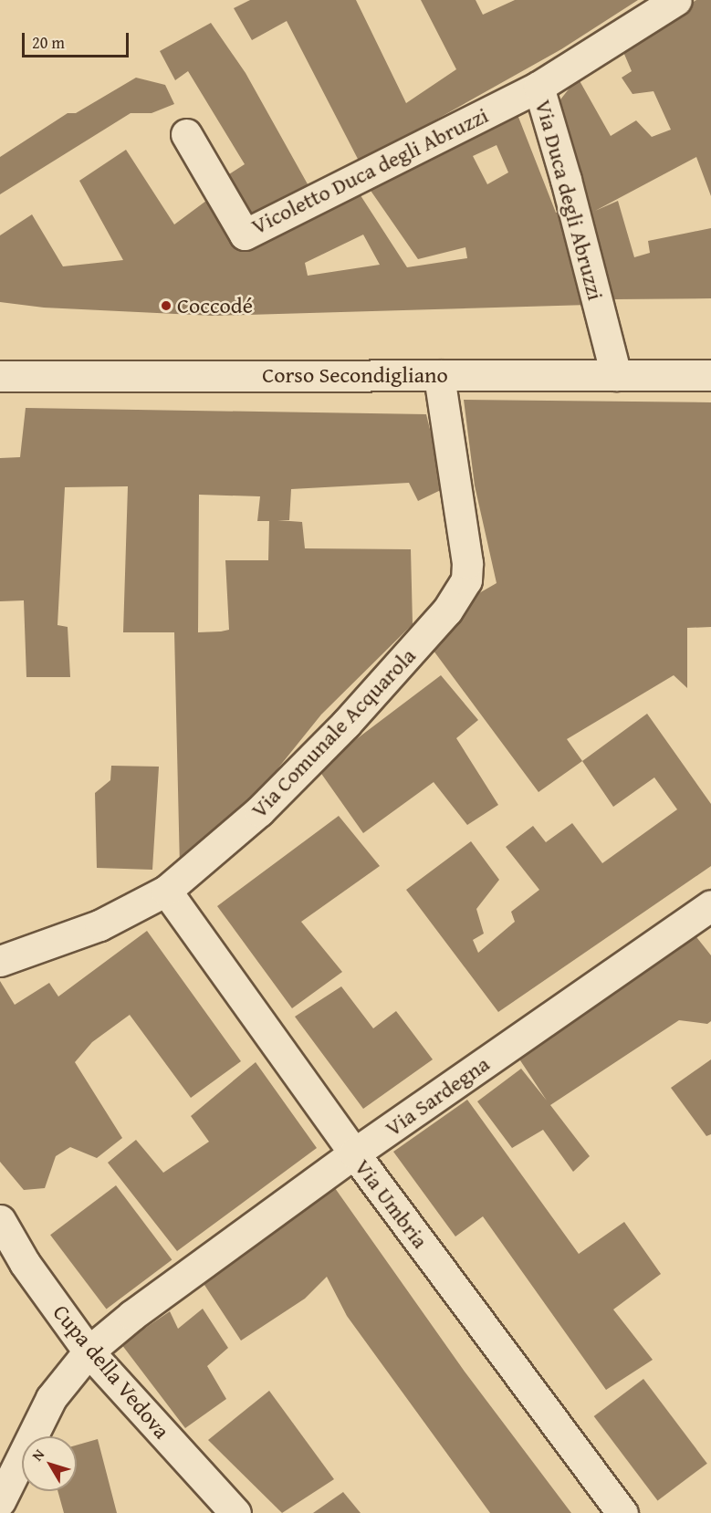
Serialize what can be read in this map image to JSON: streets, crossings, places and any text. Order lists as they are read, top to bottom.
{
  "streets": {
    "street": [
      "Vicoletto Duca degli Abruzzi",
      "Via Duca degli Abruzzi",
      "Corso Secondigliano",
      "Via Comunale Acquarola",
      "Via Sardegna",
      "Via Umbria",
      "Cupa della Vedova"
    ]
  },
  "crossings": [
    ["Vicoletto Duca degli Abruzzi", "Via Duca degli Abruzzi"],
    ["Via Duca degli Abruzzi", "Corso Secondigliano"],
    ["Corso Secondigliano", "Via Comunale Acquarola"],
    ["Via Comunale Acquarola", "Via Umbria"],
    ["Via Sardegna", "Via Umbria"],
    ["Via Sardegna", "Cupa della Vedova"]
  ],
  "places": ["Coccodé"],
  "scale_bar": "20 m",
  "north": "top left"
}
